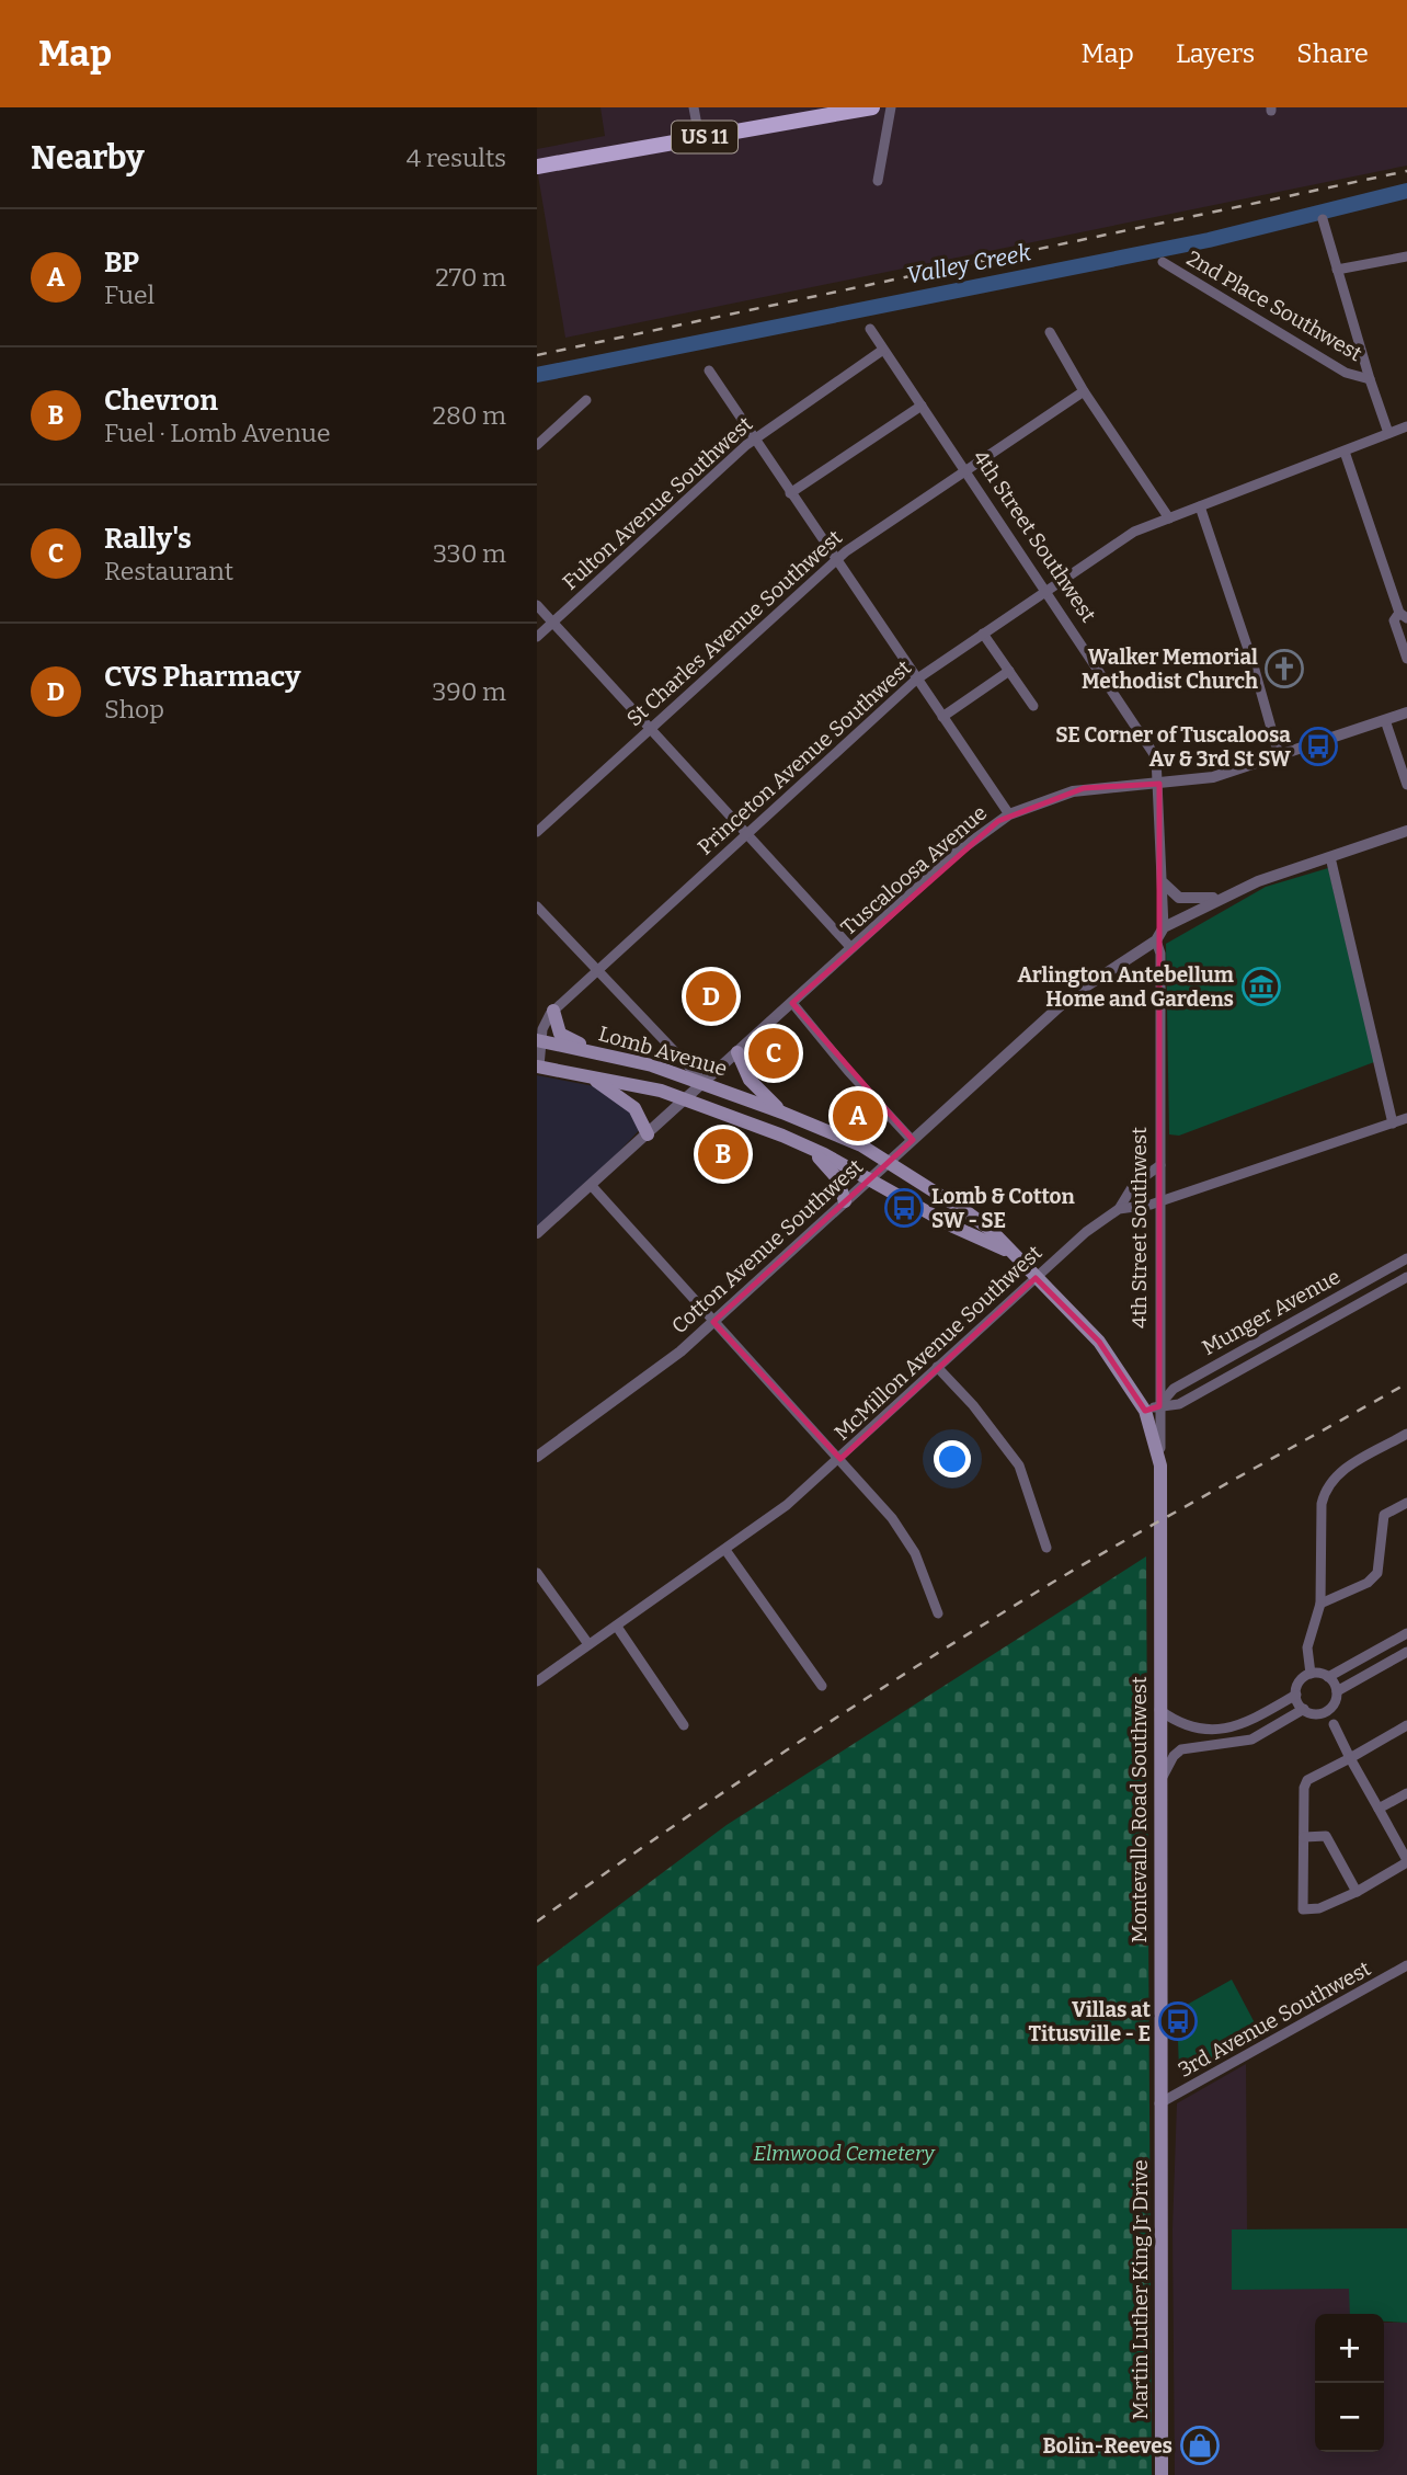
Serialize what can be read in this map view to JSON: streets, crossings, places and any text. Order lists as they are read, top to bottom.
{
  "streets": {
    "main road": [
      "US 11",
      "Lomb Avenue",
      "Montevallo Road Southwest",
      "Martin Luther King Jr Drive"
    ],
    "street": [
      "2nd Place Southwest",
      "Fulton Avenue Southwest",
      "4th Street Southwest",
      "St Charles Avenue Southwest",
      "Princeton Avenue Southwest",
      "Tuscaloosa Avenue",
      "Cotton Avenue Southwest",
      "Munger Avenue",
      "McMillon Avenue Southwest",
      "3rd Avenue Southwest"
    ]
  },
  "crossings": [
    ["Fulton Avenue Southwest", "4th Street Southwest"],
    ["4th Street Southwest", "St Charles Avenue Southwest"],
    ["4th Street Southwest", "Princeton Avenue Southwest"],
    ["4th Street Southwest", "Tuscaloosa Avenue"],
    ["4th Street Southwest", "Lomb Avenue"],
    ["4th Street Southwest", "Cotton Avenue Southwest"],
    ["4th Street Southwest", "Munger Avenue"],
    ["4th Street Southwest", "McMillon Avenue Southwest"],
    ["Princeton Avenue Southwest", "Lomb Avenue"],
    ["Tuscaloosa Avenue", "Lomb Avenue"],
    ["Lomb Avenue", "Cotton Avenue Southwest"],
    ["Lomb Avenue", "Munger Avenue"],
    ["Lomb Avenue", "McMillon Avenue Southwest"],
    ["Lomb Avenue", "Montevallo Road Southwest"],
    ["Montevallo Road Southwest", "3rd Avenue Southwest"],
    ["Montevallo Road Southwest", "Martin Luther King Jr Drive"],
    ["3rd Avenue Southwest", "Martin Luther King Jr Drive"]
  ],
  "water": ["Valley Creek"],
  "parks": ["Elmwood Cemetery"],
  "places": {
    "church": ["Walker Memorial Methodist Church"],
    "bus stop": ["SE Corner of Tuscaloosa Av & 3rd St SW", "Lomb & Cotton SW - SE", "Villas at Titusville - E"],
    "museum": ["Arlington Antebellum Home and Gardens"],
    "shop": ["Bolin-Reeves"]
  },
  "page": {
    "header": "Map",
    "nav": ["Map", "Layers", "Share"],
    "heading": ["Nearby", "4 results"],
    "list": [
      {
        "mark": "A",
        "name": "BP",
        "note": "Fuel",
        "value": "270 m"
      },
      {
        "mark": "B",
        "name": "Chevron",
        "note": "Fuel · Lomb Avenue",
        "value": "280 m"
      },
      {
        "mark": "C",
        "name": "Rally's",
        "note": "Restaurant",
        "value": "330 m"
      },
      {
        "mark": "D",
        "name": "CVS Pharmacy",
        "note": "Shop",
        "value": "390 m"
      }
    ],
    "pins": [
      "D",
      "C",
      "A",
      "B"
    ],
    "map_buttons": ["+", "−"]
  }
}
